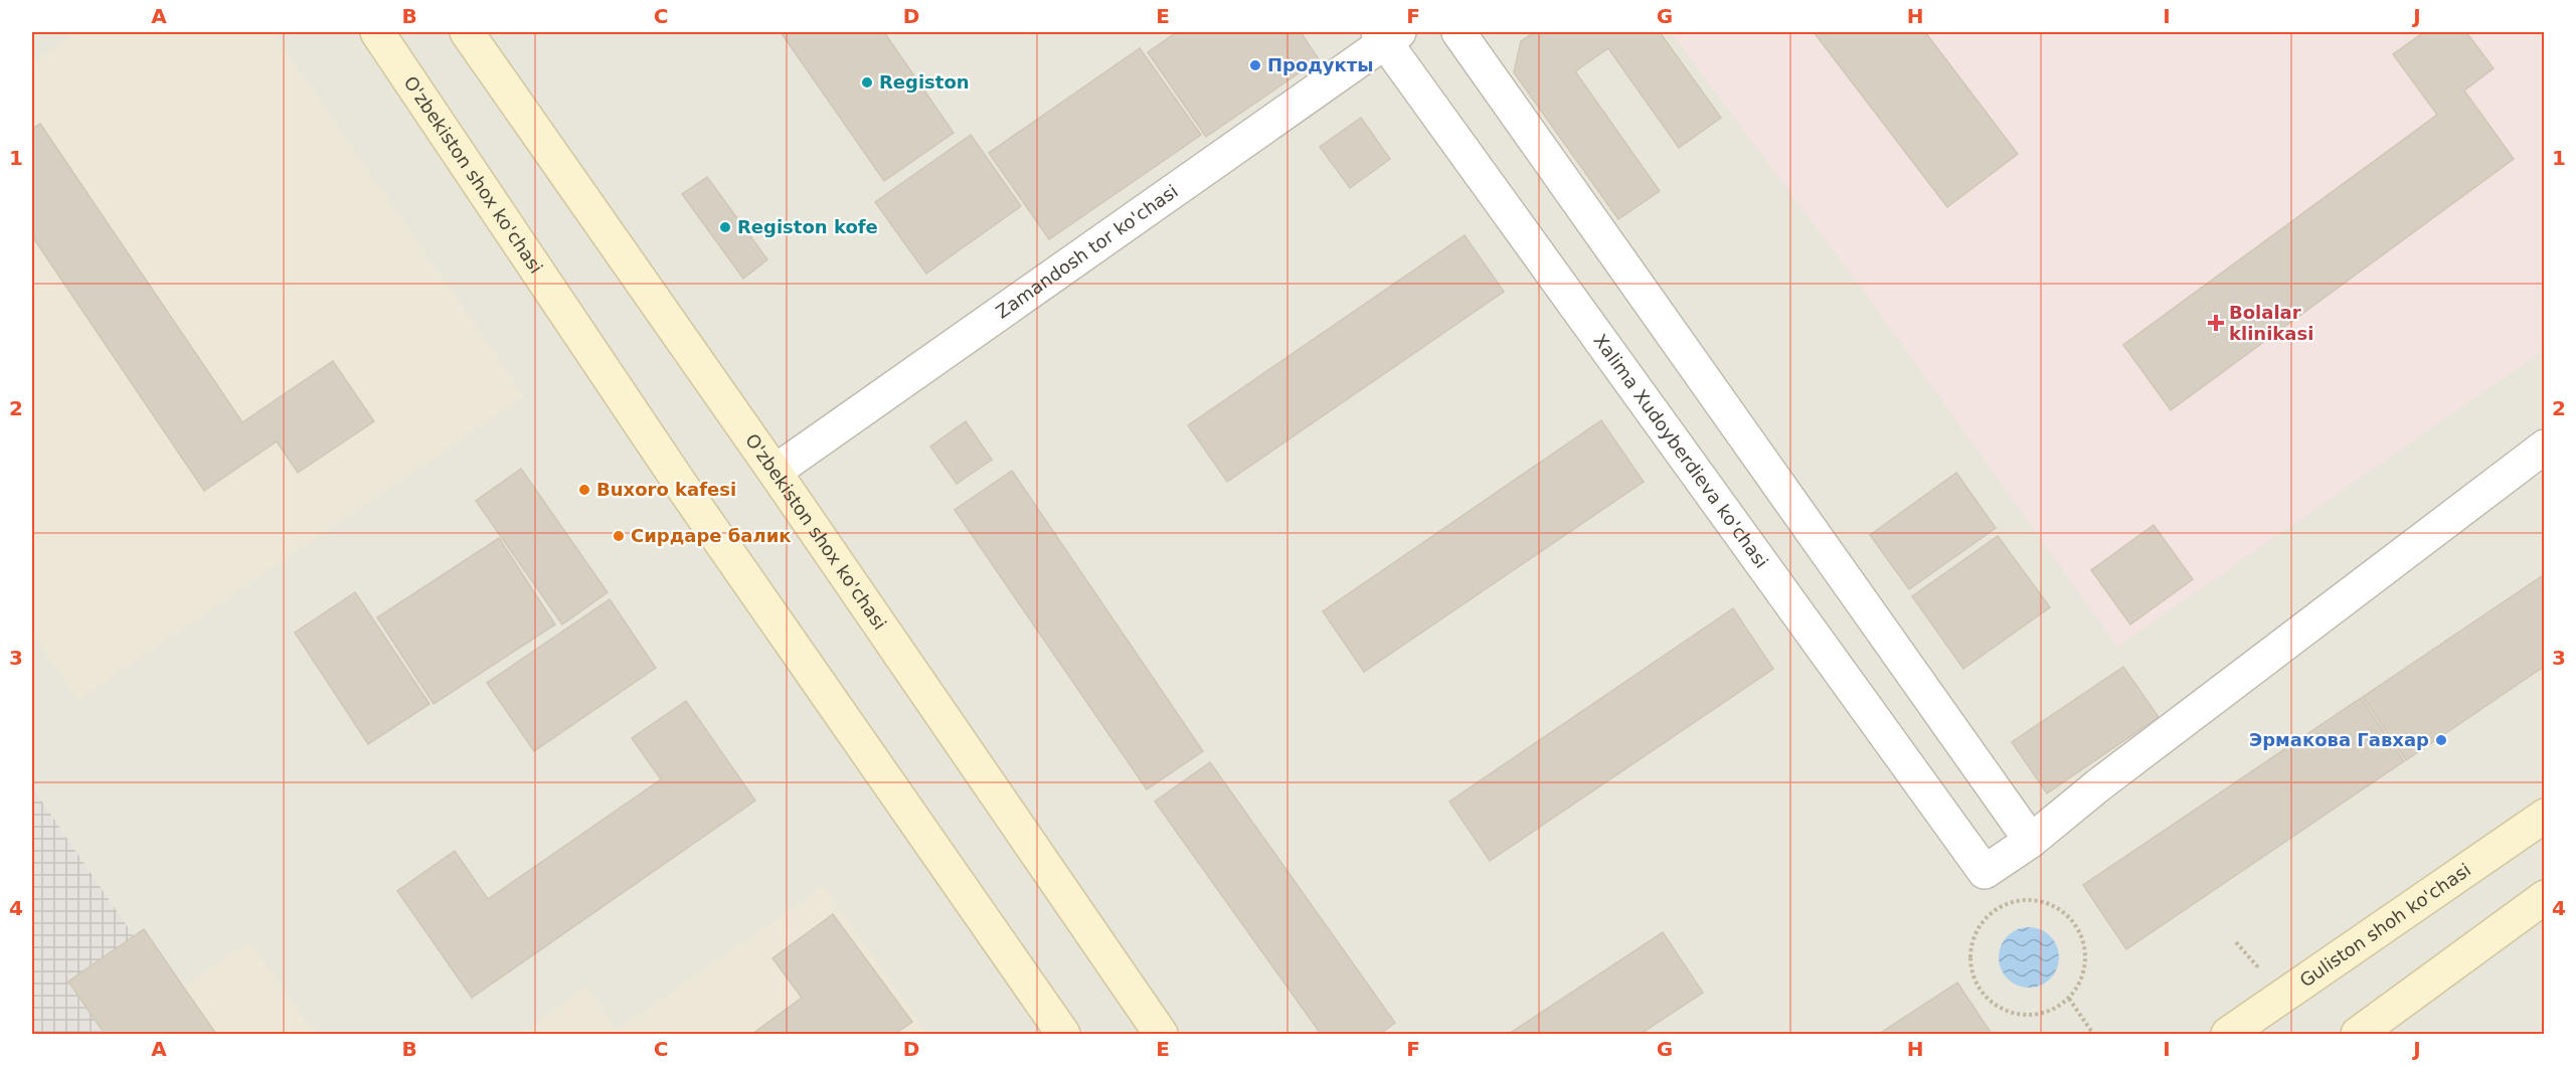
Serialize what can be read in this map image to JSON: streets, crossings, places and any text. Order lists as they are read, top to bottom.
{
  "streets": {
    "main road": ["O'zbekiston shox ko'chasi", "Guliston shoh ko'chasi"],
    "street": ["Zamandosh tor ko'chasi", "Xalima Xudoyberdieva ko'chasi"]
  },
  "crossings": [
    ["O'zbekiston shox ko'chasi", "Zamandosh tor ko'chasi"],
    ["Zamandosh tor ko'chasi", "Xalima Xudoyberdieva ko'chasi"]
  ],
  "places": {
    "other": [
      "Продукты",
      "Registon",
      "Registon kofe",
      "Buxoro kafesi",
      "Сирдаре балик",
      "Эрмакова Гавхар"
    ],
    "health": ["Bolalar klinikasi"]
  },
  "grid": {
    "columns": [
      "A",
      "B",
      "C",
      "D",
      "E",
      "F",
      "G",
      "H",
      "I",
      "J"
    ],
    "rows": [
      "1",
      "2",
      "3",
      "4"
    ]
  }
}
